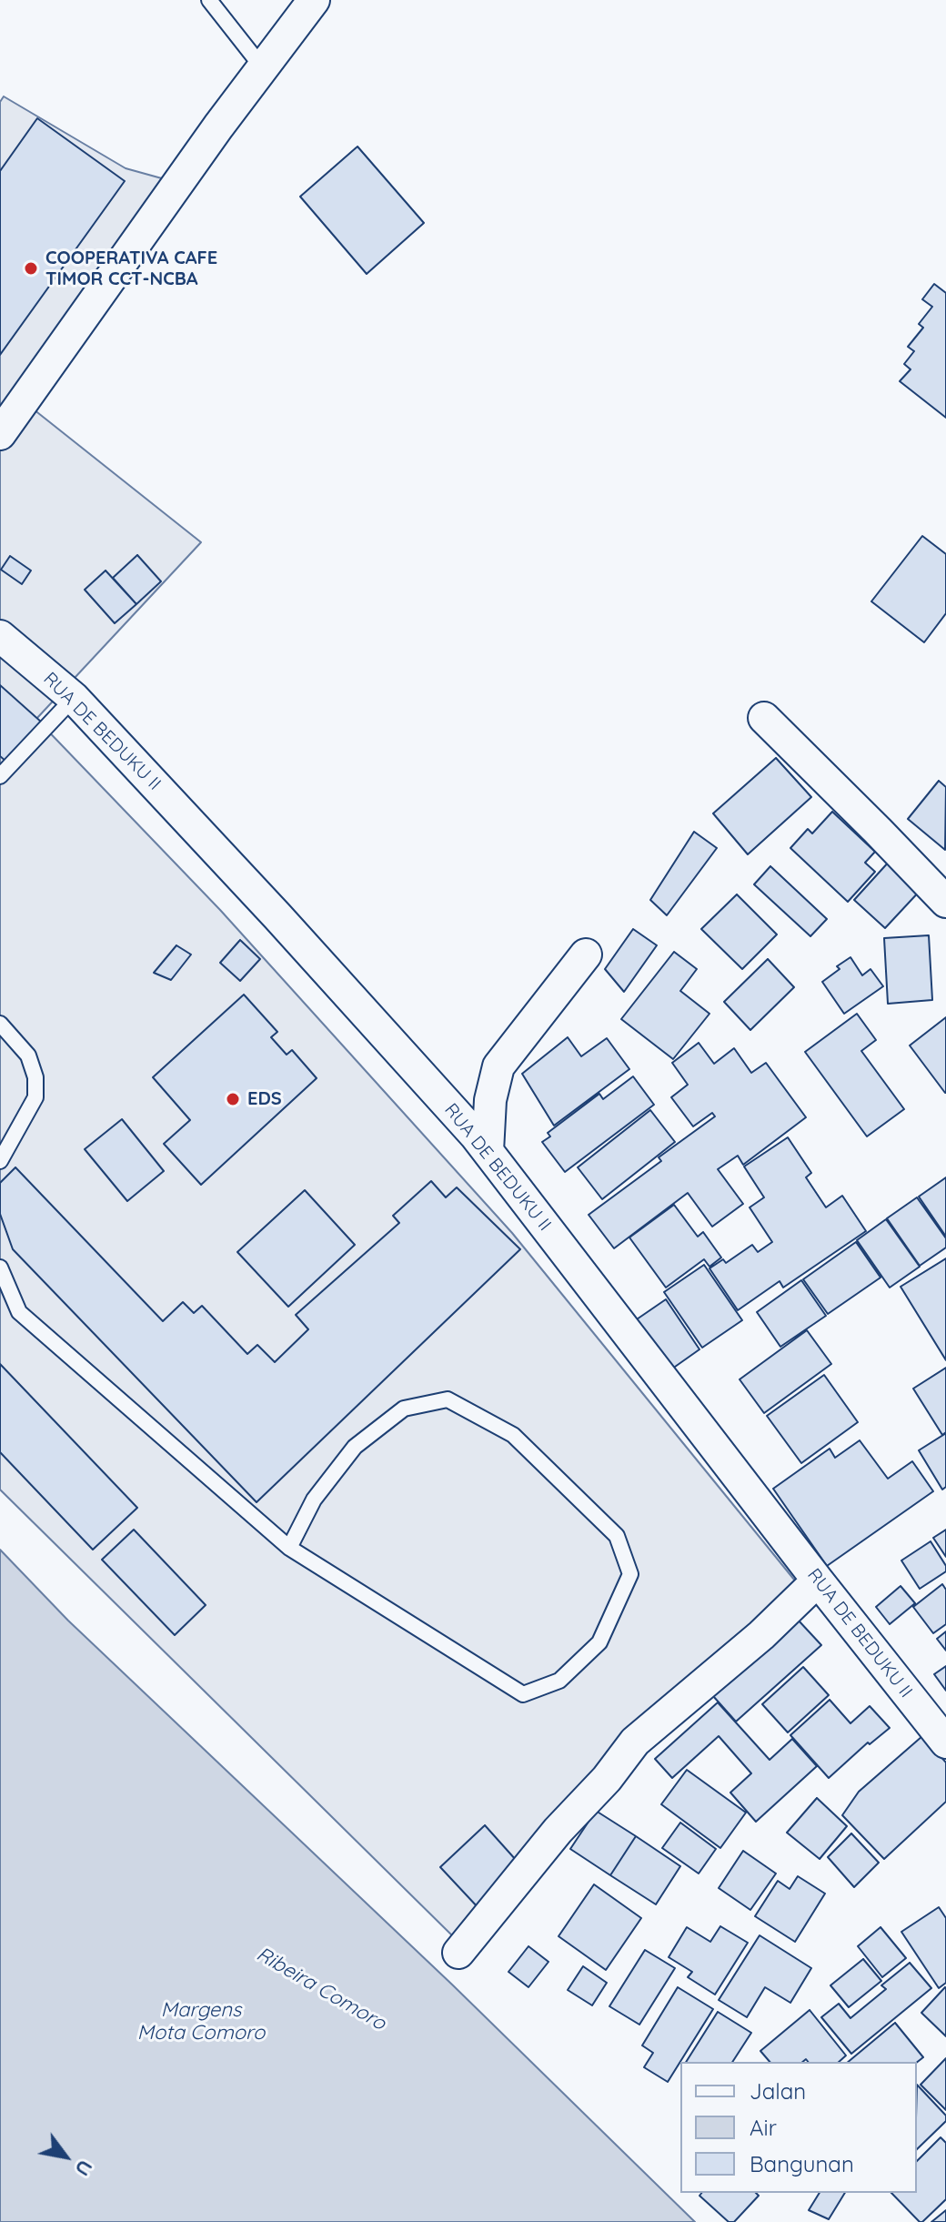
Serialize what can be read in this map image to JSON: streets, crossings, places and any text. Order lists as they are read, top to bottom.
{
  "streets": {
    "street": ["RUA DE BEDUKU II"]
  },
  "water": ["Ribeira Comoro", "Margens Mota Comoro"],
  "places": ["COOPERATIVA CAFE TIMOR CCT-NCBA", "EDS"],
  "legend": ["Jalan", "Air", "Bangunan"],
  "north": "bottom right"
}
